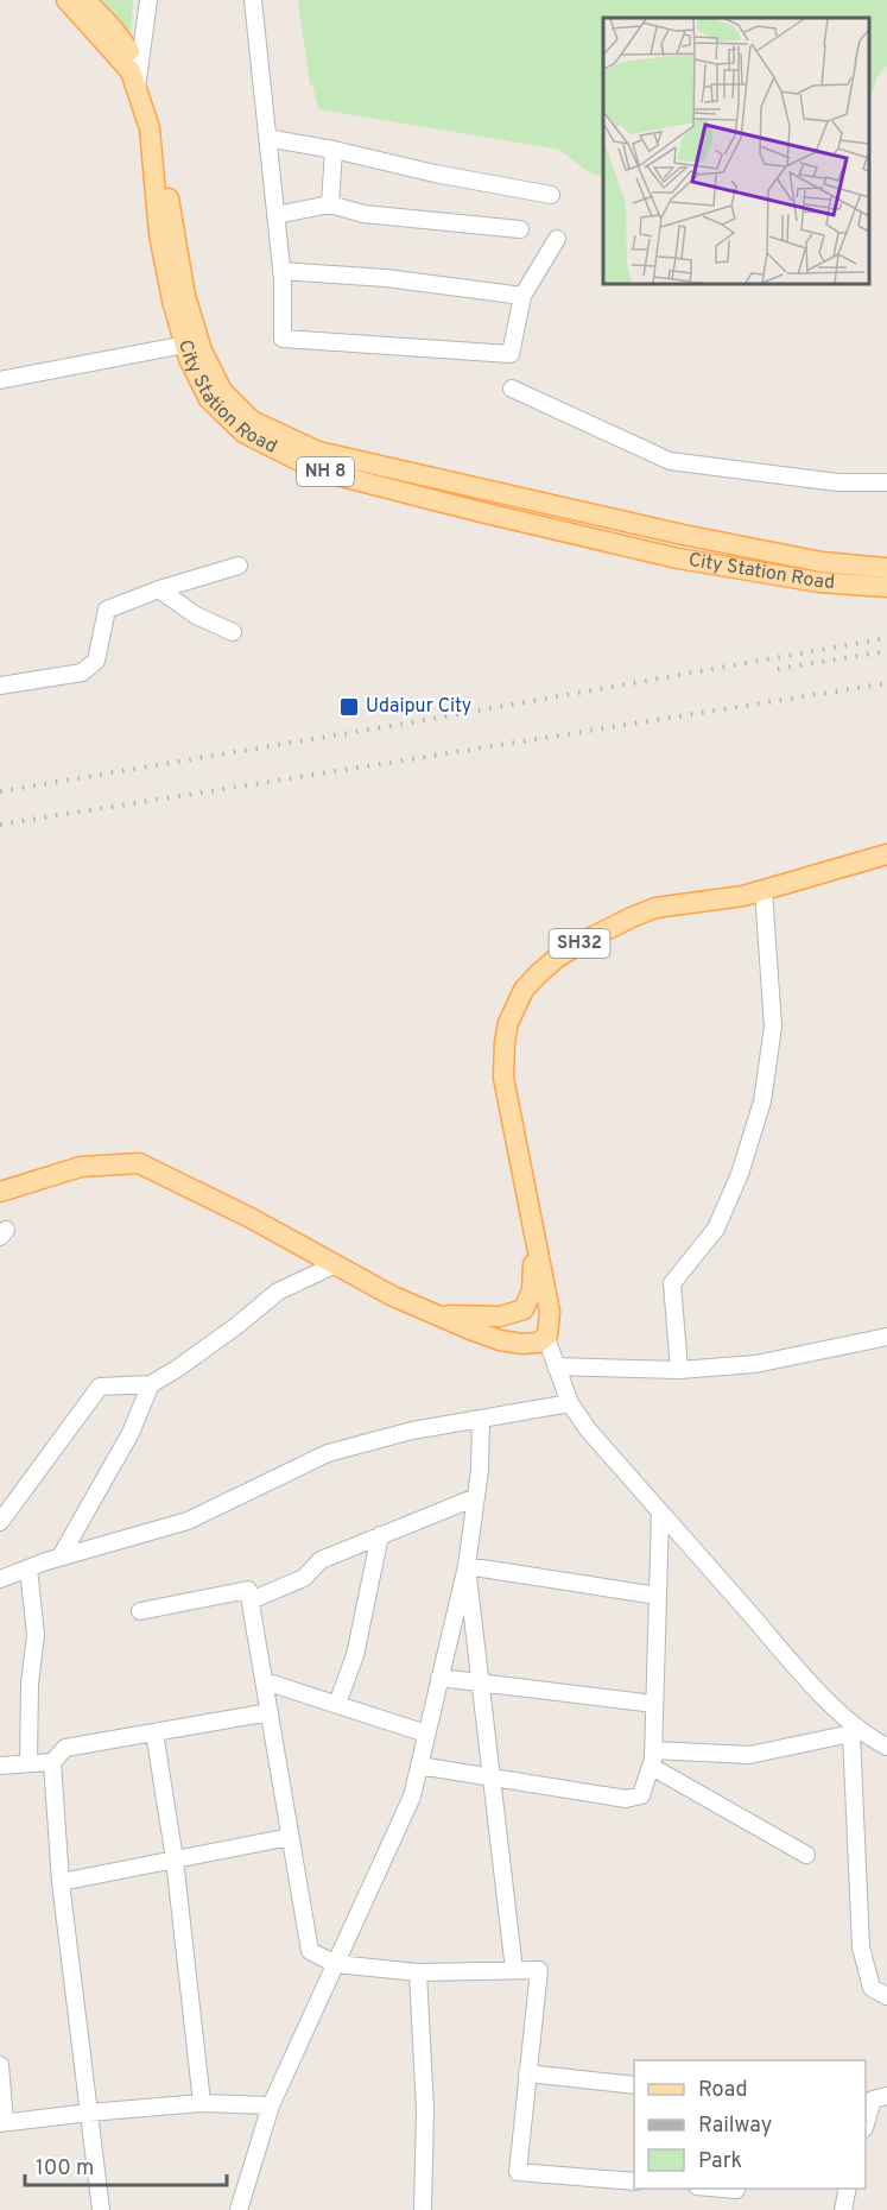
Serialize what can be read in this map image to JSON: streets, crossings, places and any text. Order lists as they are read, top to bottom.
{
  "streets": {
    "main road": ["City Station Road", "NH 8", "SH32"]
  },
  "places": {
    "transit": ["Udaipur City"]
  },
  "legend": ["Road", "Railway", "Park"],
  "scale_bar": "100 m"
}
